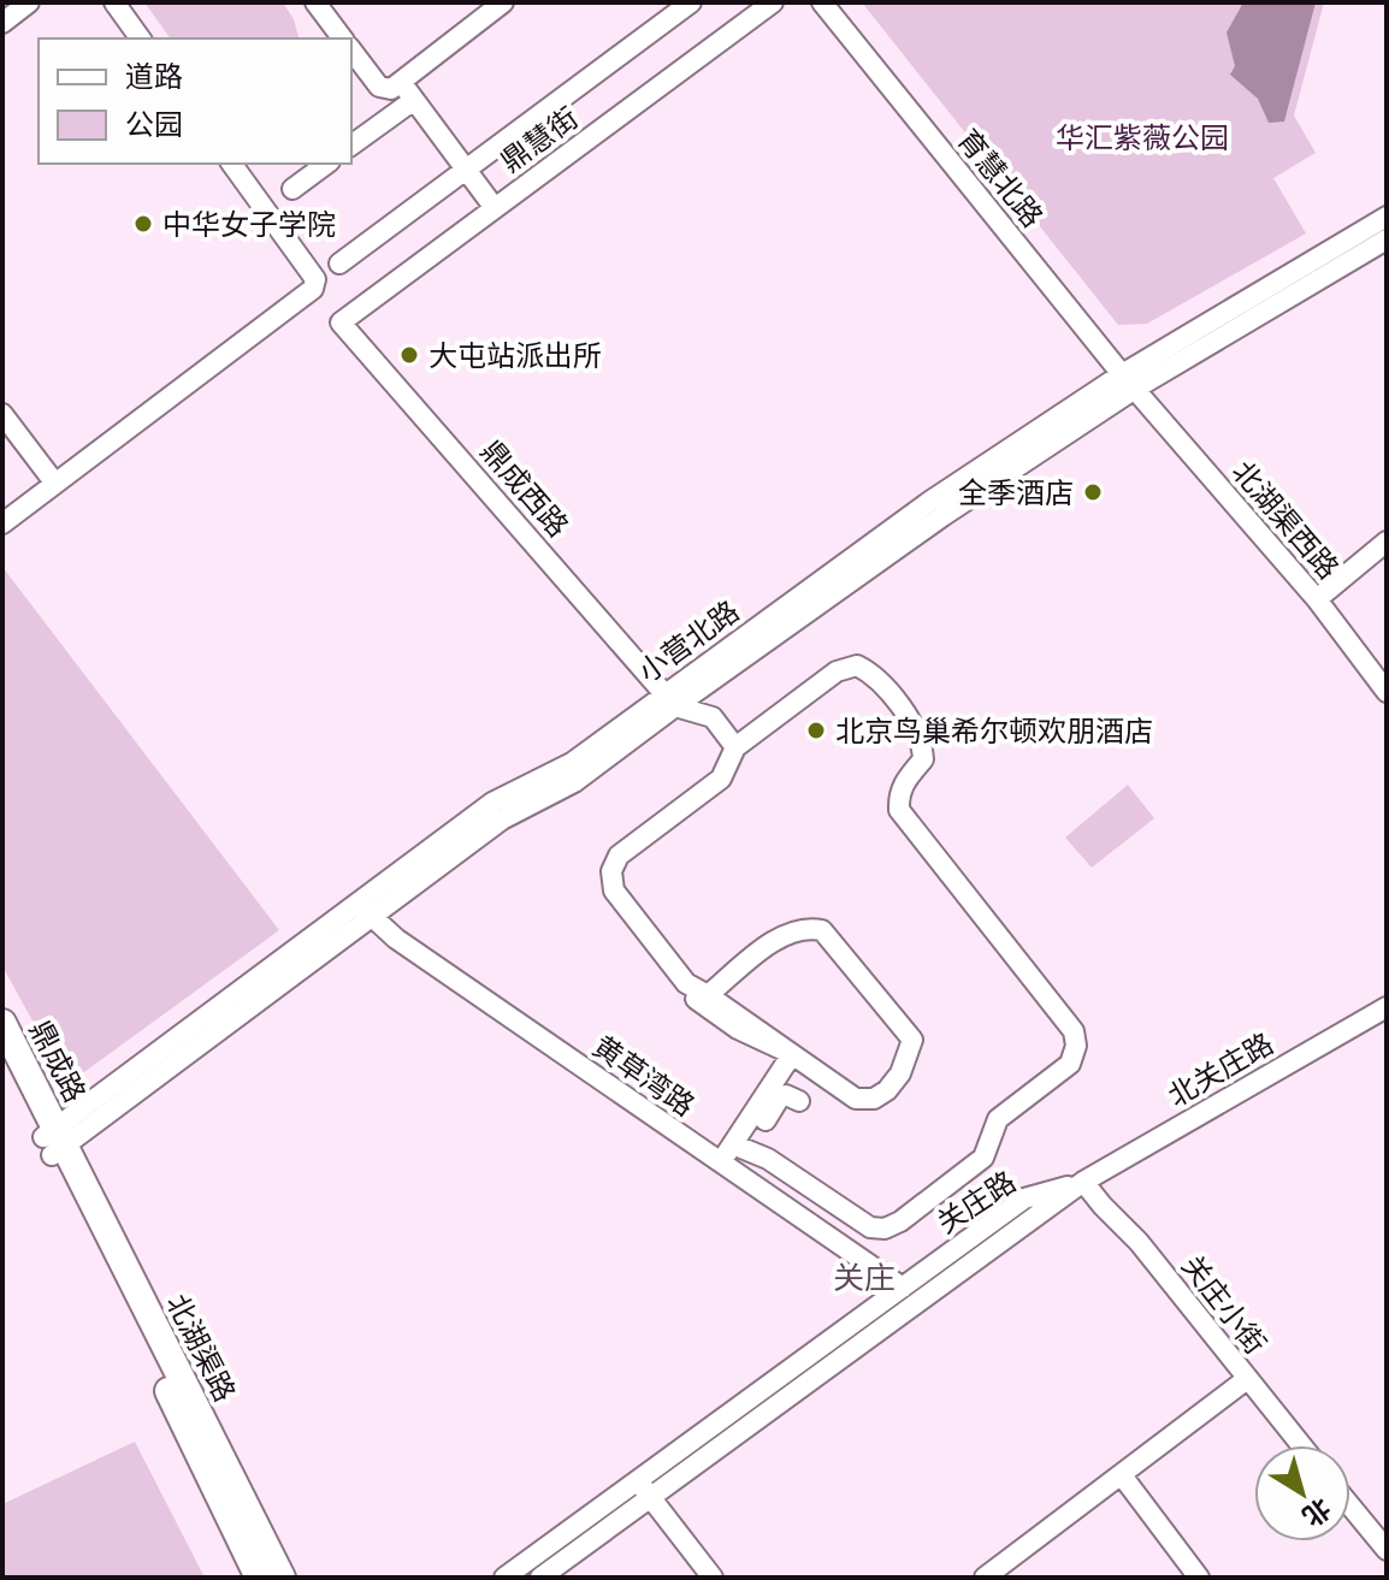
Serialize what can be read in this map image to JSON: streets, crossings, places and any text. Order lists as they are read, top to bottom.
{
  "streets": {
    "main road": ["鼎成路", "北湖渠路"],
    "street": [
      "鼎慧街",
      "育慧北路",
      "鼎成西路",
      "北湖渠西路",
      "小营北路",
      "北关庄路",
      "黄草湾路",
      "关庄路",
      "关庄小街"
    ]
  },
  "crossings": [
    ["鼎慧街", "鼎成西路"],
    ["育慧北路", "北湖渠西路"],
    ["育慧北路", "小营北路"],
    ["鼎成西路", "小营北路"],
    ["北湖渠西路", "小营北路"],
    ["小营北路", "鼎成路"],
    ["小营北路", "黄草湾路"],
    ["小营北路", "北湖渠路"],
    ["鼎成路", "北湖渠路"],
    ["北关庄路", "关庄路"],
    ["北关庄路", "关庄小街"],
    ["黄草湾路", "关庄路"],
    ["关庄路", "关庄小街"]
  ],
  "districts": ["关庄"],
  "parks": ["华汇紫薇公园"],
  "places": [
    "中华女子学院",
    "大屯站派出所",
    "全季酒店",
    "北京鸟巢希尔顿欢朋酒店"
  ],
  "legend": ["道路", "公园"],
  "north": "bottom right"
}
